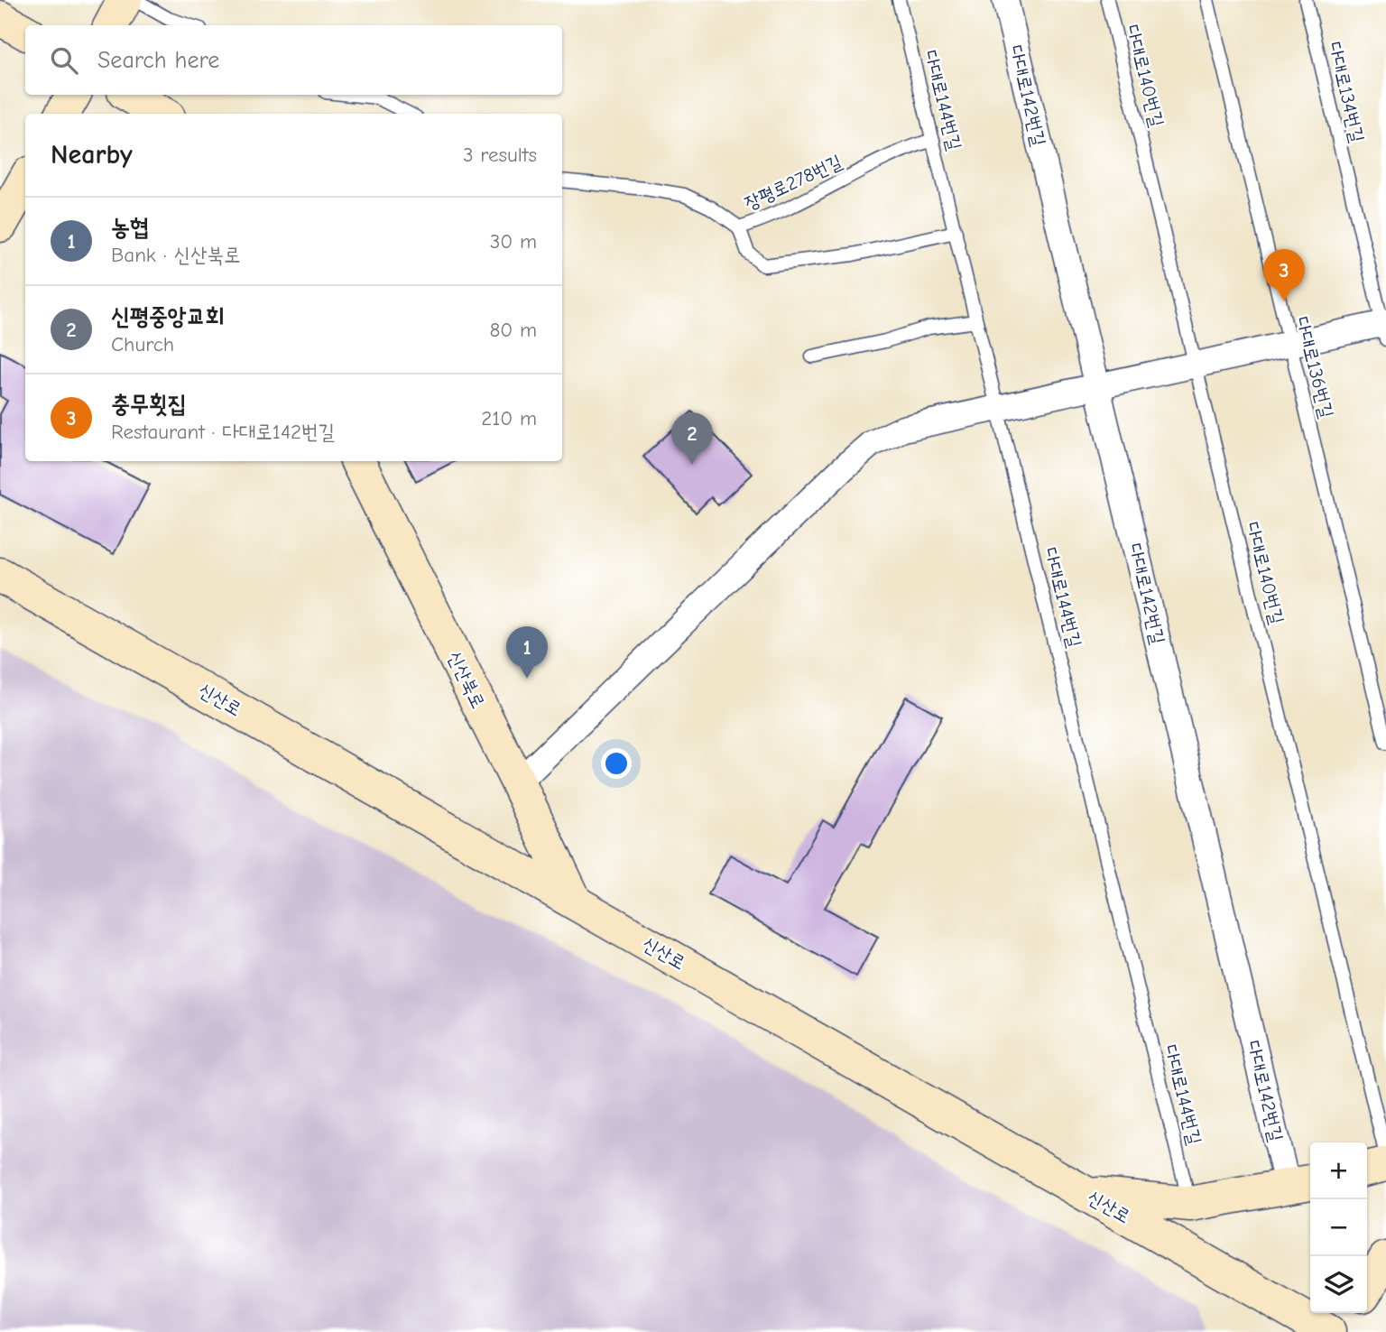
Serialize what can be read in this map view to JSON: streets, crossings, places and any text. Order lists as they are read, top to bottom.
{
  "streets": {
    "street": ["다대로142번길", "신산북로", "신산로"],
    "lane": [
      "다대로140번길",
      "다대로134번길",
      "다대로144번길",
      "장평로278번길",
      "다대로136번길"
    ]
  },
  "crossings": [
    ["다대로144번길", "장평로278번길"],
    ["신산북로", "신산로"]
  ],
  "page": {
    "search": "Search here",
    "heading": ["Nearby", "3 results"],
    "list": [
      {
        "mark": "1",
        "name": "농협",
        "note": "Bank · 신산북로",
        "value": "30 m"
      },
      {
        "mark": "2",
        "name": "신평중앙교회",
        "note": "Church",
        "value": "80 m"
      },
      {
        "mark": "3",
        "name": "충무횟집",
        "note": "Restaurant · 다대로142번길",
        "value": "210 m"
      }
    ],
    "pins": ["3", "2", "1"],
    "map_buttons": ["+", "−"]
  }
}
